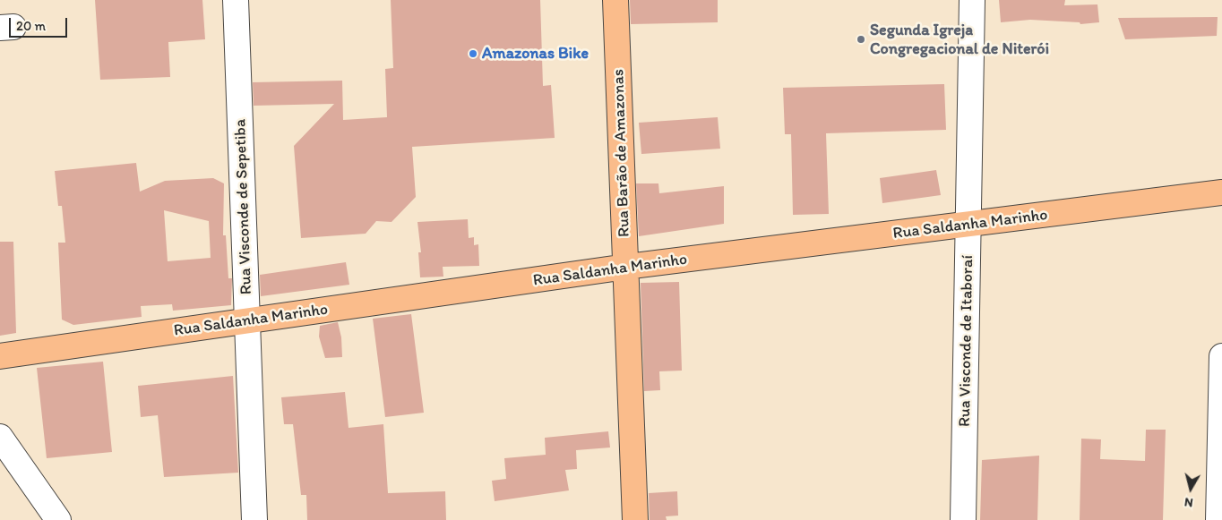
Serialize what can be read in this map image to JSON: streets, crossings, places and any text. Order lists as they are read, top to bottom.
{
  "streets": {
    "main road": ["Rua Barão de Amazonas", "Rua Saldanha Marinho"],
    "street": ["Rua Visconde de Sepetiba", "Rua Visconde de Itaboraí"]
  },
  "crossings": [
    ["Rua Barão de Amazonas", "Rua Saldanha Marinho"],
    ["Rua Visconde de Sepetiba", "Rua Saldanha Marinho"],
    ["Rua Saldanha Marinho", "Rua Visconde de Itaboraí"]
  ],
  "places": ["Segunda Igreja Congregacional de Niterói", "Amazonas Bike"],
  "scale_bar": "20 m",
  "north": "bottom"
}
